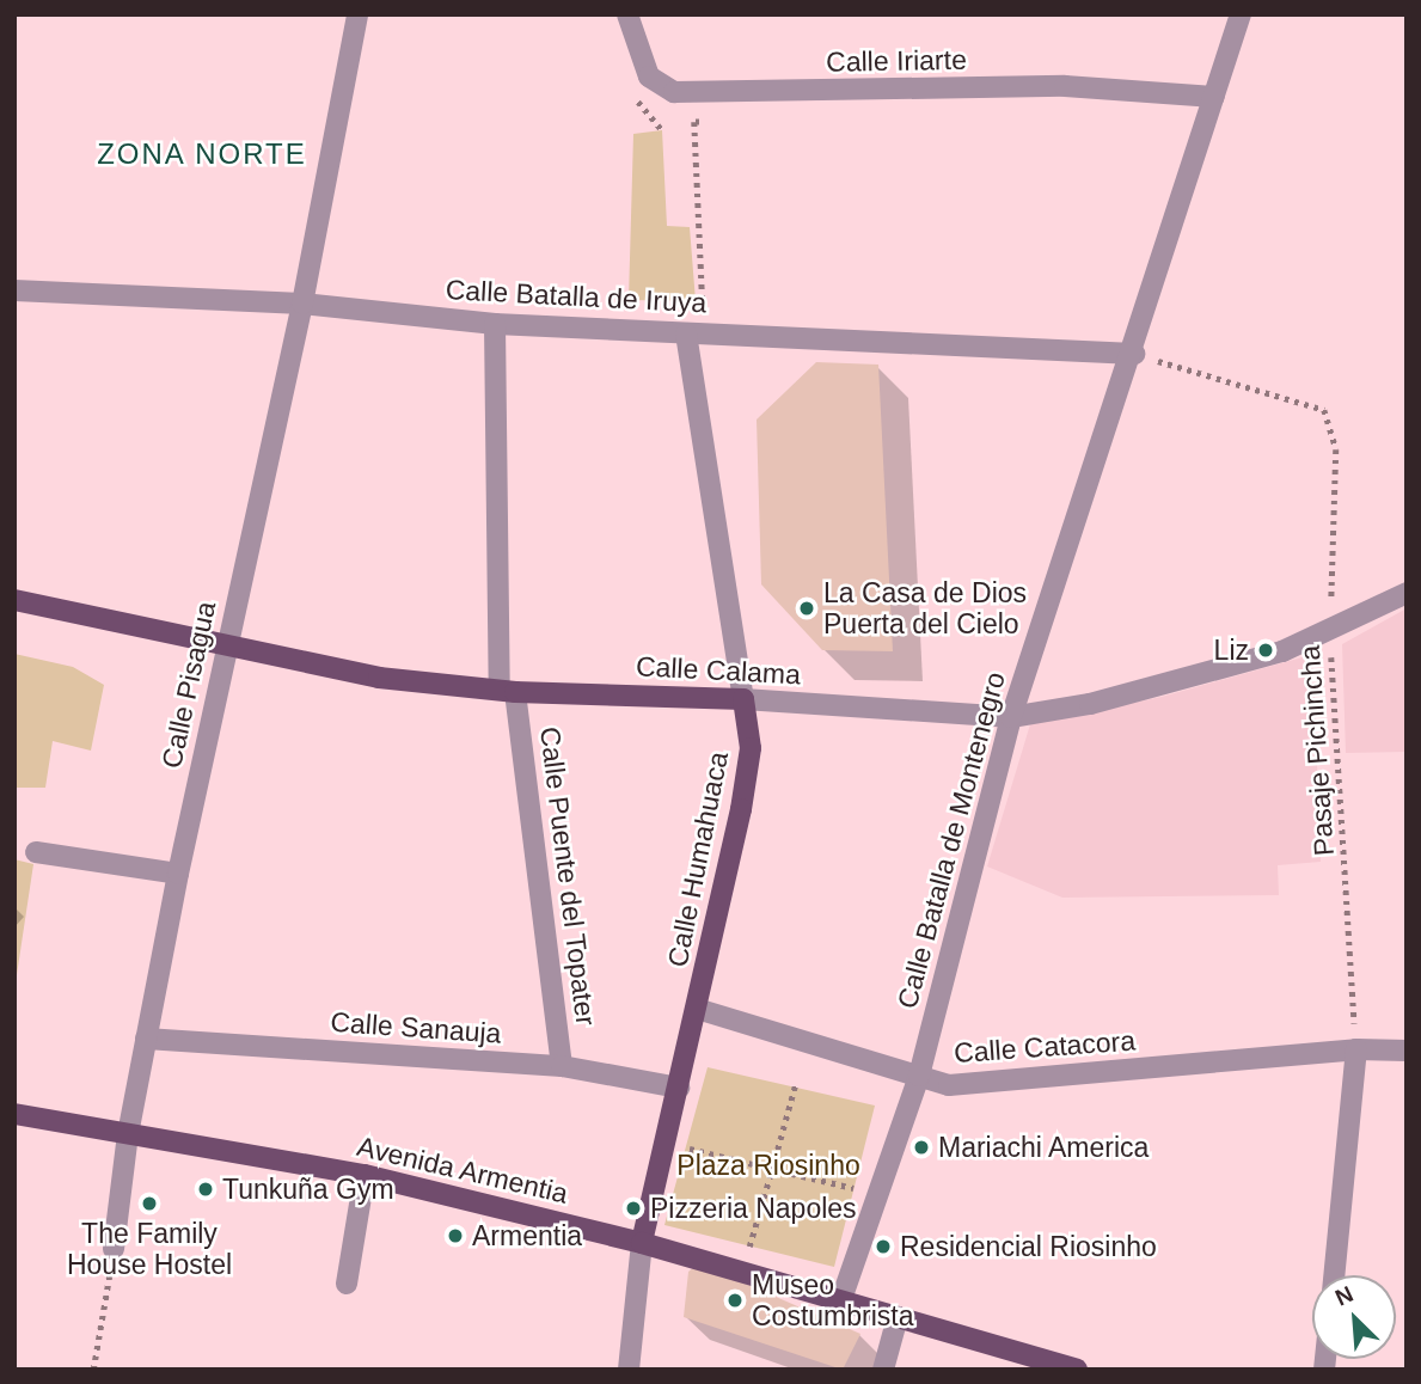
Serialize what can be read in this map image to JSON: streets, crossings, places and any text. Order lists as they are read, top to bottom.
{
  "streets": {
    "main road": ["Calle Calama", "Calle Humahuaca", "Avenida Armentia"],
    "street": [
      "Calle Iriarte",
      "Calle Batalla de Iruya",
      "Calle Pisagua",
      "Calle Batalla de Montenegro",
      "Calle Puente del Topater",
      "Calle Sanauja",
      "Calle Catacora"
    ],
    "path": ["Pasaje Pichincha"]
  },
  "crossings": [
    ["Calle Iriarte", "Calle Batalla de Montenegro"],
    ["Calle Batalla de Iruya", "Calle Pisagua"],
    ["Calle Batalla de Iruya", "Pasaje Pichincha"],
    ["Calle Batalla de Iruya", "Calle Batalla de Montenegro"],
    ["Calle Batalla de Iruya", "Calle Humahuaca"],
    ["Calle Batalla de Iruya", "Calle Puente del Topater"],
    ["Calle Calama", "Calle Pisagua"],
    ["Calle Calama", "Pasaje Pichincha"],
    ["Calle Calama", "Calle Batalla de Montenegro"],
    ["Calle Calama", "Calle Humahuaca"],
    ["Calle Calama", "Calle Puente del Topater"],
    ["Calle Pisagua", "Calle Sanauja"],
    ["Calle Pisagua", "Avenida Armentia"],
    ["Pasaje Pichincha", "Calle Batalla de Montenegro"],
    ["Pasaje Pichincha", "Calle Catacora"],
    ["Calle Batalla de Montenegro", "Calle Catacora"],
    ["Calle Batalla de Montenegro", "Avenida Armentia"],
    ["Calle Humahuaca", "Calle Sanauja"],
    ["Calle Humahuaca", "Calle Catacora"],
    ["Calle Humahuaca", "Avenida Armentia"],
    ["Calle Puente del Topater", "Calle Sanauja"]
  ],
  "districts": ["ZONA NORTE"],
  "parks": ["Plaza Riosinho"],
  "places": [
    "La Casa de Dios Puerta del Cielo",
    "Liz",
    "Mariachi America",
    "Tunkuña Gym",
    "The Family House Hostel",
    "Pizzeria Napoles",
    "Armentia",
    "Residencial Riosinho",
    "Museo Costumbrista"
  ],
  "north": "top left"
}
